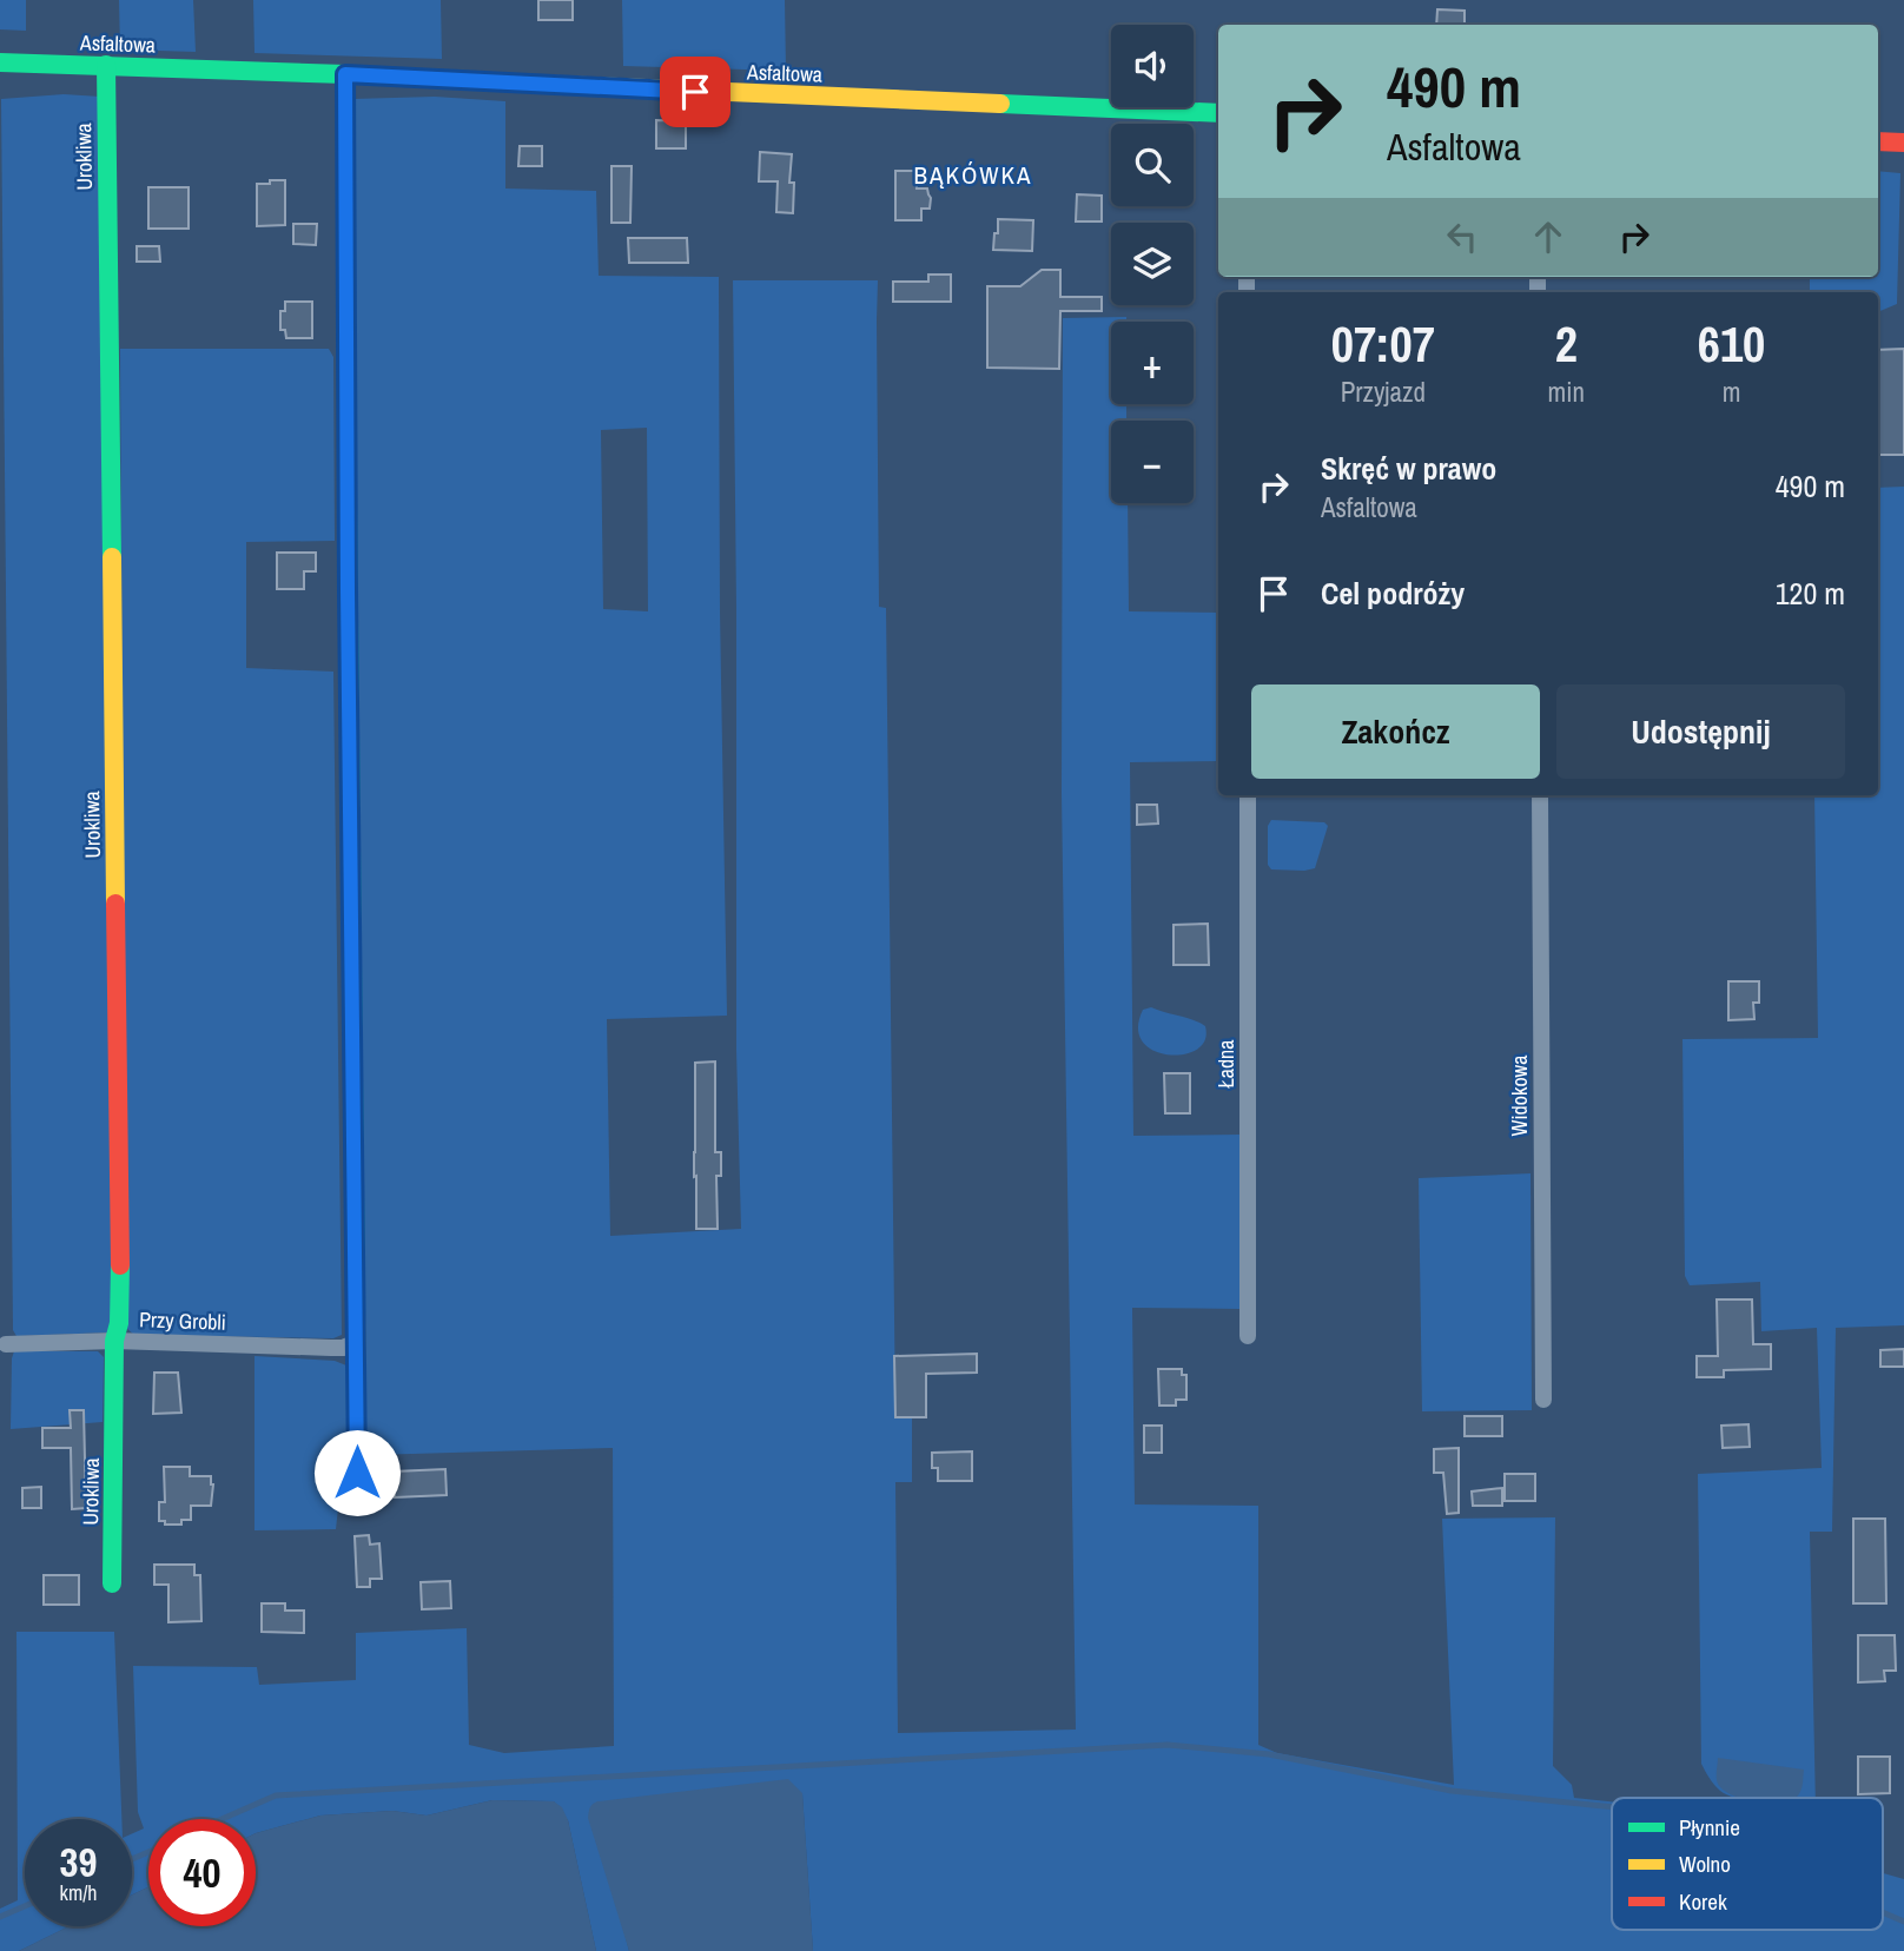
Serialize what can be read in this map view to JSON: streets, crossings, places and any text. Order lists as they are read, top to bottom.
{
  "streets": {
    "street": [
      "Asfaltowa",
      "Urokliwa",
      "Ładna",
      "Widokowa",
      "Przy Grobli"
    ]
  },
  "crossings": [
    ["Asfaltowa", "Urokliwa"],
    ["Urokliwa", "Przy Grobli"]
  ],
  "districts": ["BĄKÓWKA"],
  "legend": ["Płynnie", "Wolno", "Korek"],
  "page": {
    "map_buttons": ["+", "−"],
    "turn": ["490 m", "Asfaltowa"],
    "eta": [
      "07:07",
      "Przyjazd",
      "2",
      "min",
      "610",
      "m"
    ],
    "list": [
      {
        "name": "Skręć w prawo",
        "note": "Asfaltowa",
        "value": "490 m"
      },
      {
        "name": "Cel podróży",
        "value": "120 m"
      }
    ],
    "buttons": ["Zakończ", "Udostępnij"],
    "speed": "39 km/h",
    "limit": "40"
  }
}
